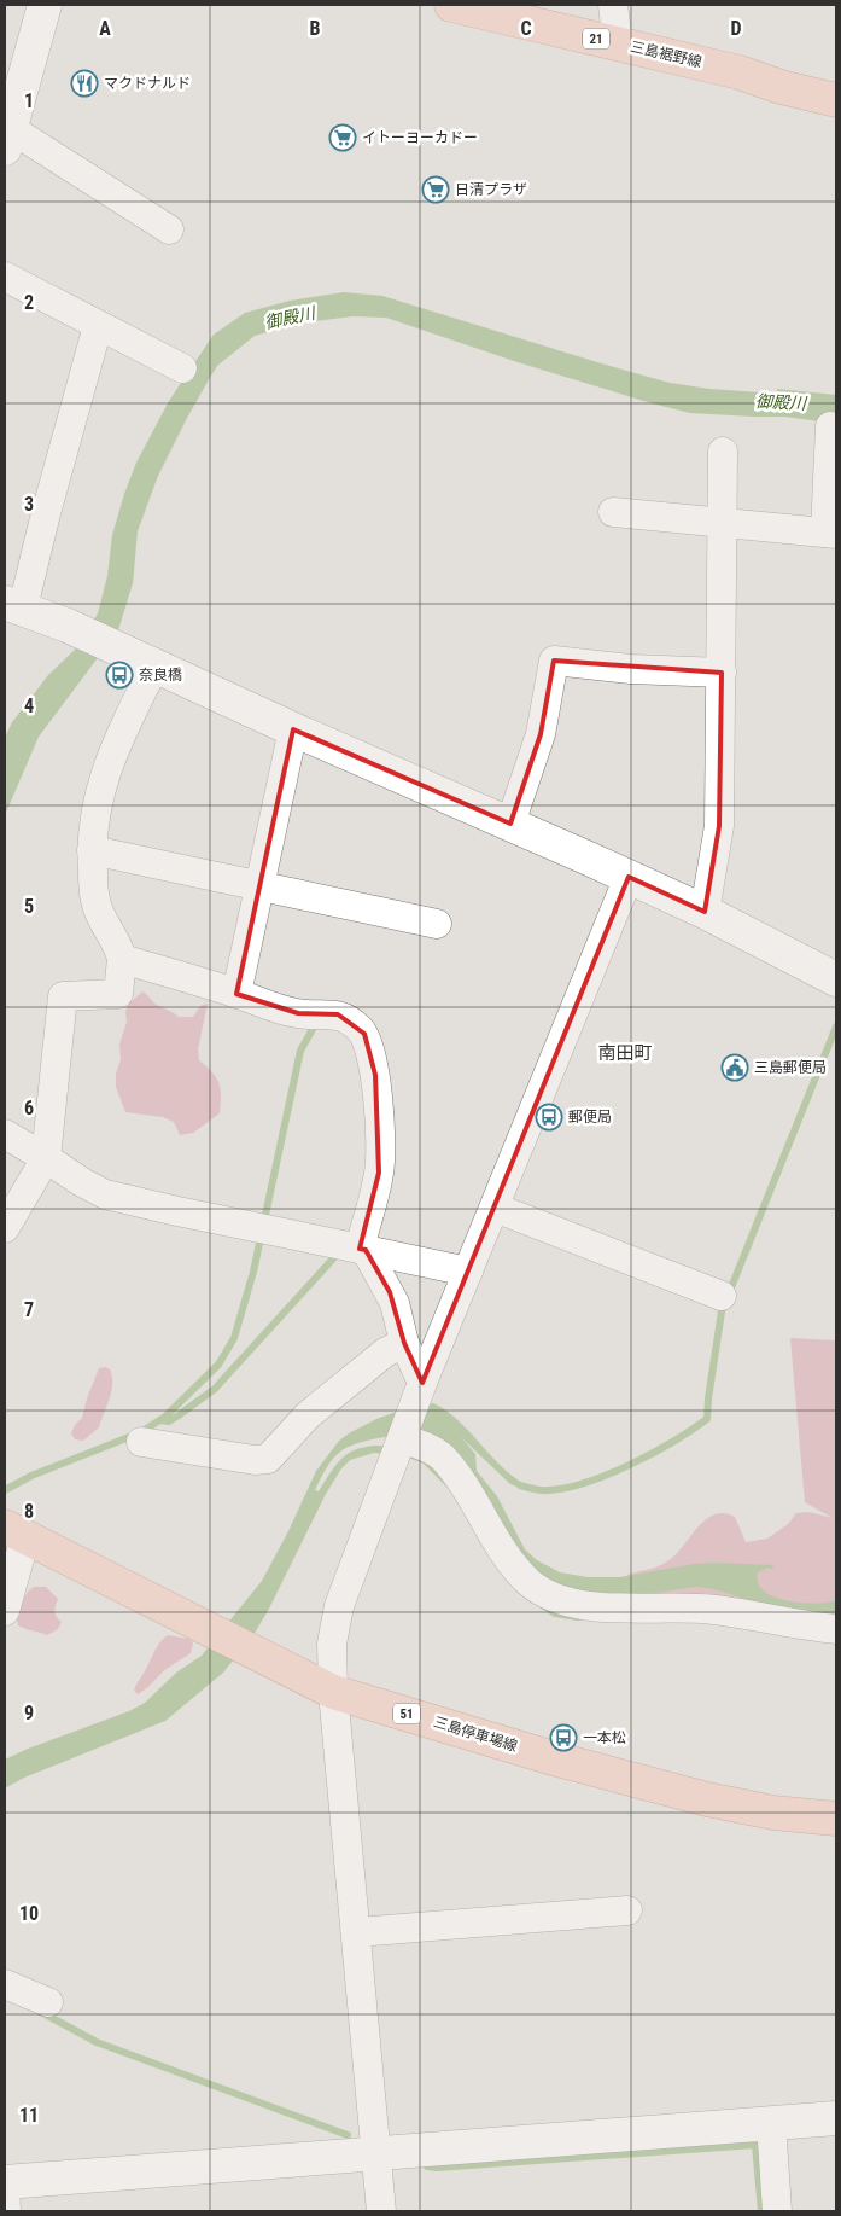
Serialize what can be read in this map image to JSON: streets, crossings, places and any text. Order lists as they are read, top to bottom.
{
  "streets": {
    "main road": [
      "21",
      "三島裾野線",
      "51",
      "三島停車場線"
    ]
  },
  "districts": ["南田町"],
  "water": ["御殿川"],
  "places": {
    "restaurant": ["マクドナルド"],
    "supermarket": ["イトーヨーカドー", "日清プラザ"],
    "bus stop": ["奈良橋", "郵便局", "一本松"],
    "public building": ["三島郵便局"]
  },
  "grid": {
    "columns": [
      "A",
      "B",
      "C",
      "D"
    ],
    "rows": [
      "1",
      "2",
      "3",
      "4",
      "5",
      "6",
      "7",
      "8",
      "9",
      "10",
      "11"
    ]
  }
}
